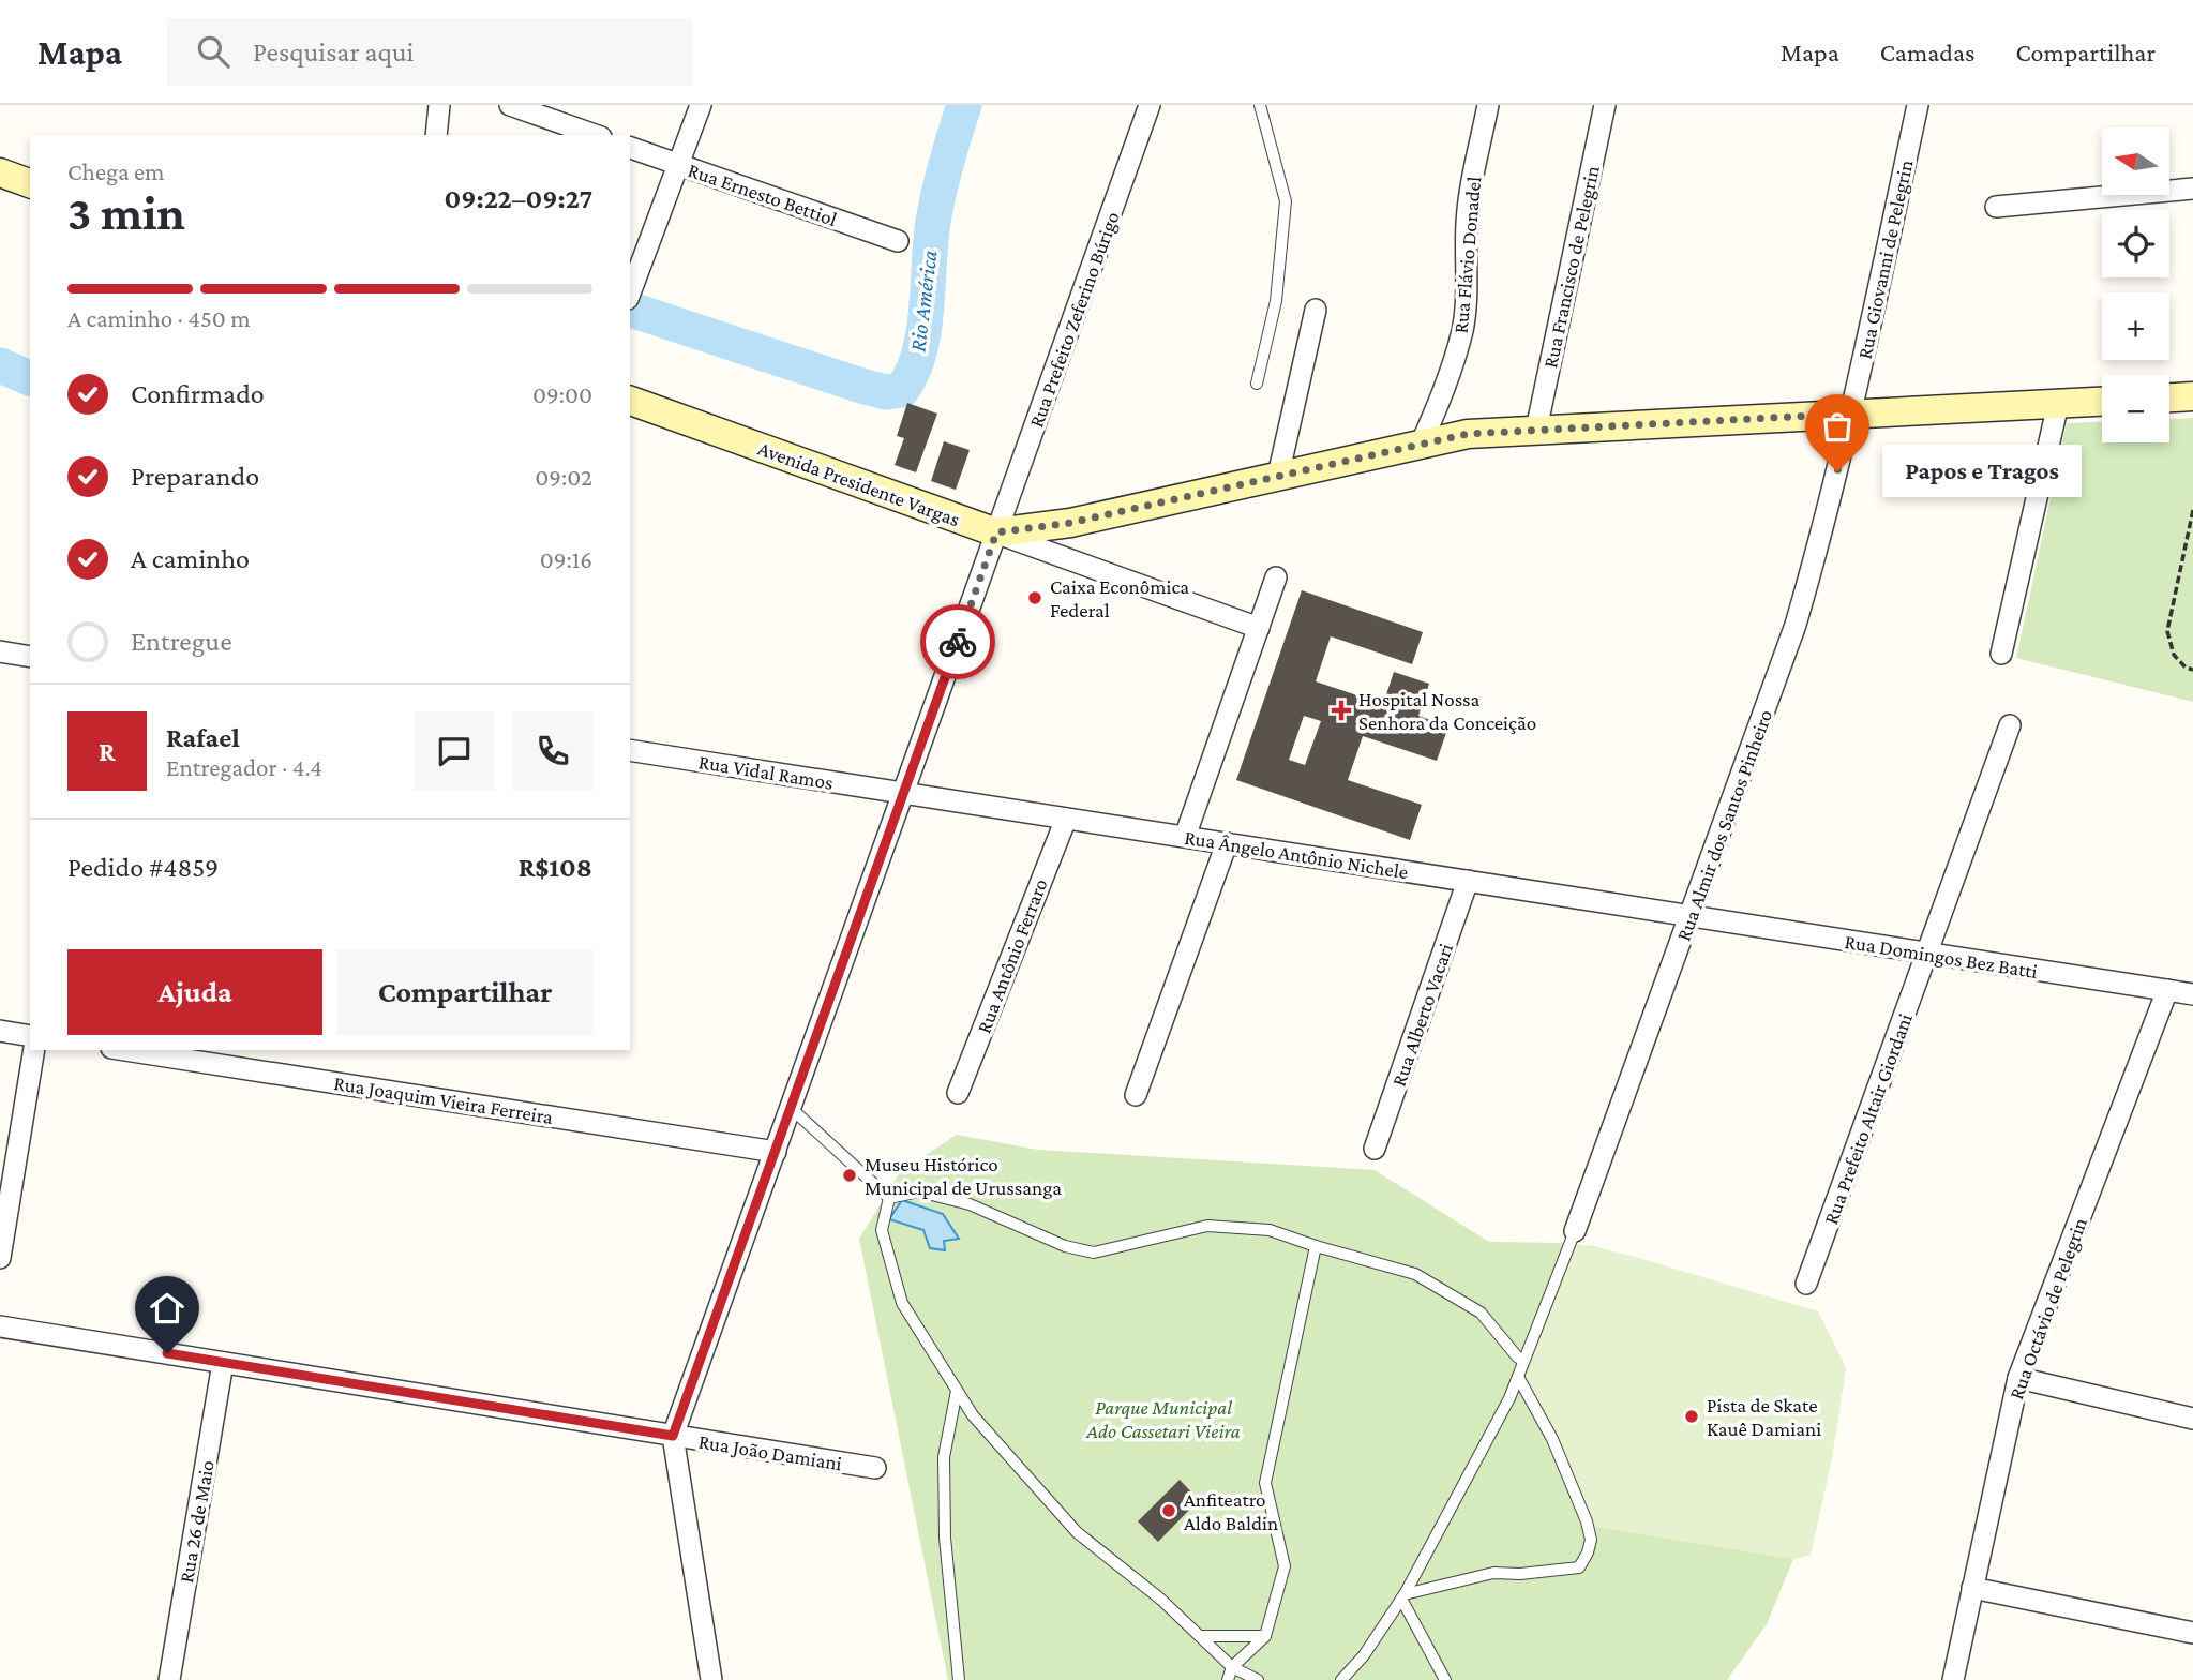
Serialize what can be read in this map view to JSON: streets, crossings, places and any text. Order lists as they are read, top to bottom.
{
  "streets": {
    "street": [
      "Rua Ernesto Bettiol",
      "Rua Flávio Donadel",
      "Rua Giovanni de Pelegrin",
      "Rua Francisco de Pelegrin",
      "Rua Prefeito Zeferino Búrigo",
      "Avenida Presidente Vargas",
      "Rua Vidal Ramos",
      "Rua Almir dos Santos Pinheiro",
      "Rua Ângelo Antônio Nichele",
      "Rua Antônio Ferraro",
      "Rua Domingos Bez Batti",
      "Rua Alberto Vacari",
      "Rua Joaquim Vieira Ferreira",
      "Rua Prefeito Altair Giordani",
      "Rua Octávio de Pelegrin",
      "Rua João Damiani",
      "Rua 26 de Maio"
    ]
  },
  "crossings": [
    ["Rua Giovanni de Pelegrin", "Rua Almir dos Santos Pinheiro"],
    ["Rua Prefeito Zeferino Búrigo", "Avenida Presidente Vargas"],
    ["Rua Prefeito Zeferino Búrigo", "Rua Vidal Ramos"],
    ["Rua Prefeito Zeferino Búrigo", "Rua Ângelo Antônio Nichele"],
    ["Rua Prefeito Zeferino Búrigo", "Rua Joaquim Vieira Ferreira"],
    ["Rua Prefeito Zeferino Búrigo", "Rua João Damiani"],
    ["Rua Vidal Ramos", "Rua Ângelo Antônio Nichele"],
    ["Rua Almir dos Santos Pinheiro", "Rua Ângelo Antônio Nichele"],
    ["Rua Almir dos Santos Pinheiro", "Rua Domingos Bez Batti"],
    ["Rua Ângelo Antônio Nichele", "Rua Antônio Ferraro"],
    ["Rua Ângelo Antônio Nichele", "Rua Domingos Bez Batti"],
    ["Rua Ângelo Antônio Nichele", "Rua Alberto Vacari"],
    ["Rua Domingos Bez Batti", "Rua Prefeito Altair Giordani"],
    ["Rua Domingos Bez Batti", "Rua Octávio de Pelegrin"],
    ["Rua João Damiani", "Rua 26 de Maio"]
  ],
  "water": ["Rio América"],
  "parks": ["Parque Municipal Ado Cassetari Vieira"],
  "places": {
    "other": [
      "Papos e Tragos",
      "Caixa Econômica Federal",
      "Museu Histórico Municipal de Urussanga",
      "Pista de Skate Kauê Damiani",
      "Anfiteatro Aldo Baldin"
    ],
    "health": ["Hospital Nossa Senhora da Conceição"]
  },
  "north": "left",
  "page": {
    "header": "Mapa",
    "search": "Pesquisar aqui",
    "nav": ["Mapa", "Camadas", "Compartilhar"],
    "map_buttons": ["+", "−"],
    "heading": ["3 min", "Chega em", "09:22–09:27"],
    "panel": [
      "Rafael",
      "Entregador · 4.4",
      "Pedido #4859",
      "R$108"
    ],
    "bar": "A caminho · 450 m",
    "list": [
      ["Confirmado", "09:00"],
      ["Preparando", "09:02"],
      ["A caminho", "09:16"],
      "Entregue"
    ],
    "bubble": "Papos e Tragos",
    "round": "R",
    "buttons": ["Ajuda", "Compartilhar"]
  }
}
